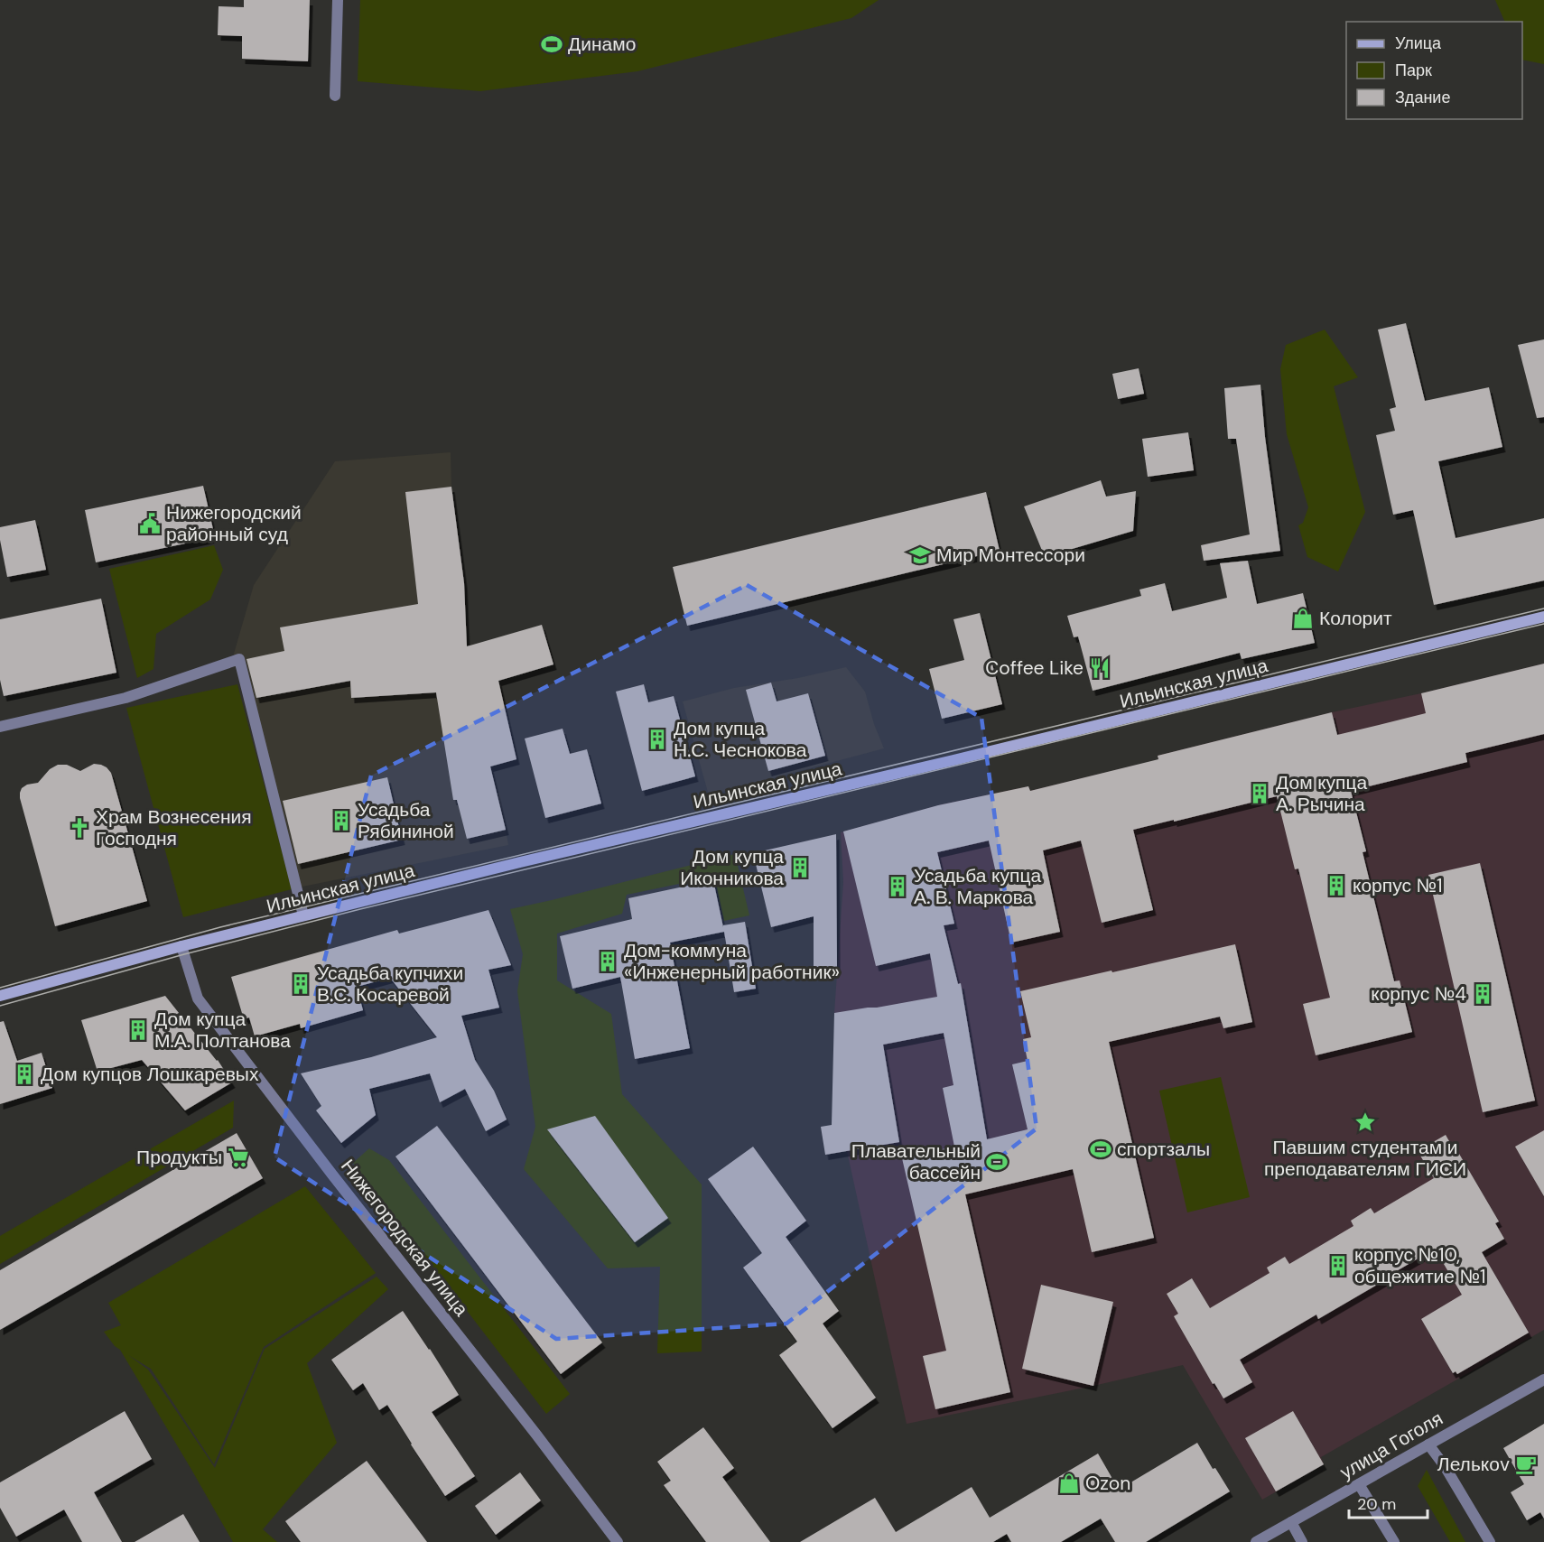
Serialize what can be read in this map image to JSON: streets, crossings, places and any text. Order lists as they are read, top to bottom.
{
  "streets": {
    "street": ["Ильинская улица", "Нижегородская улица", "улица Гоголя"]
  },
  "crossings": [
    ["Ильинская улица", "Нижегородская улица"]
  ],
  "places": {
    "sports": ["Динамо", "спортзалы", "Плавательный бассейн"],
    "public building": ["Нижегородский районный суд"],
    "school or university": ["Мир Монтессори"],
    "shop": ["Колорит", "Ozon"],
    "restaurant": ["Coffee Like"],
    "building": [
      "Дом купца Н.С. Чеснокова",
      "Дом купца А. Рычина",
      "Усадьба Рябининой",
      "Дом купца Иконникова",
      "корпус №1",
      "Усадьба купца А. В. Маркова",
      "Дом-коммуна «Инженерный работник»",
      "Усадьба купчихи В.С. Косаревой",
      "корпус №4",
      "Дом купца М.А. Полтанова",
      "Дом купцов Лошкаревых",
      "корпус №10, общежитие №1"
    ],
    "church": ["Храм Вознесения Господня"],
    "place": ["Павшим студентам и преподавателям ГИСИ"],
    "supermarket": ["Продукты"],
    "cafe": ["Лелькоv"]
  },
  "legend": ["Улица", "Парк", "Здание"],
  "scale_bar": "20 m"
}
